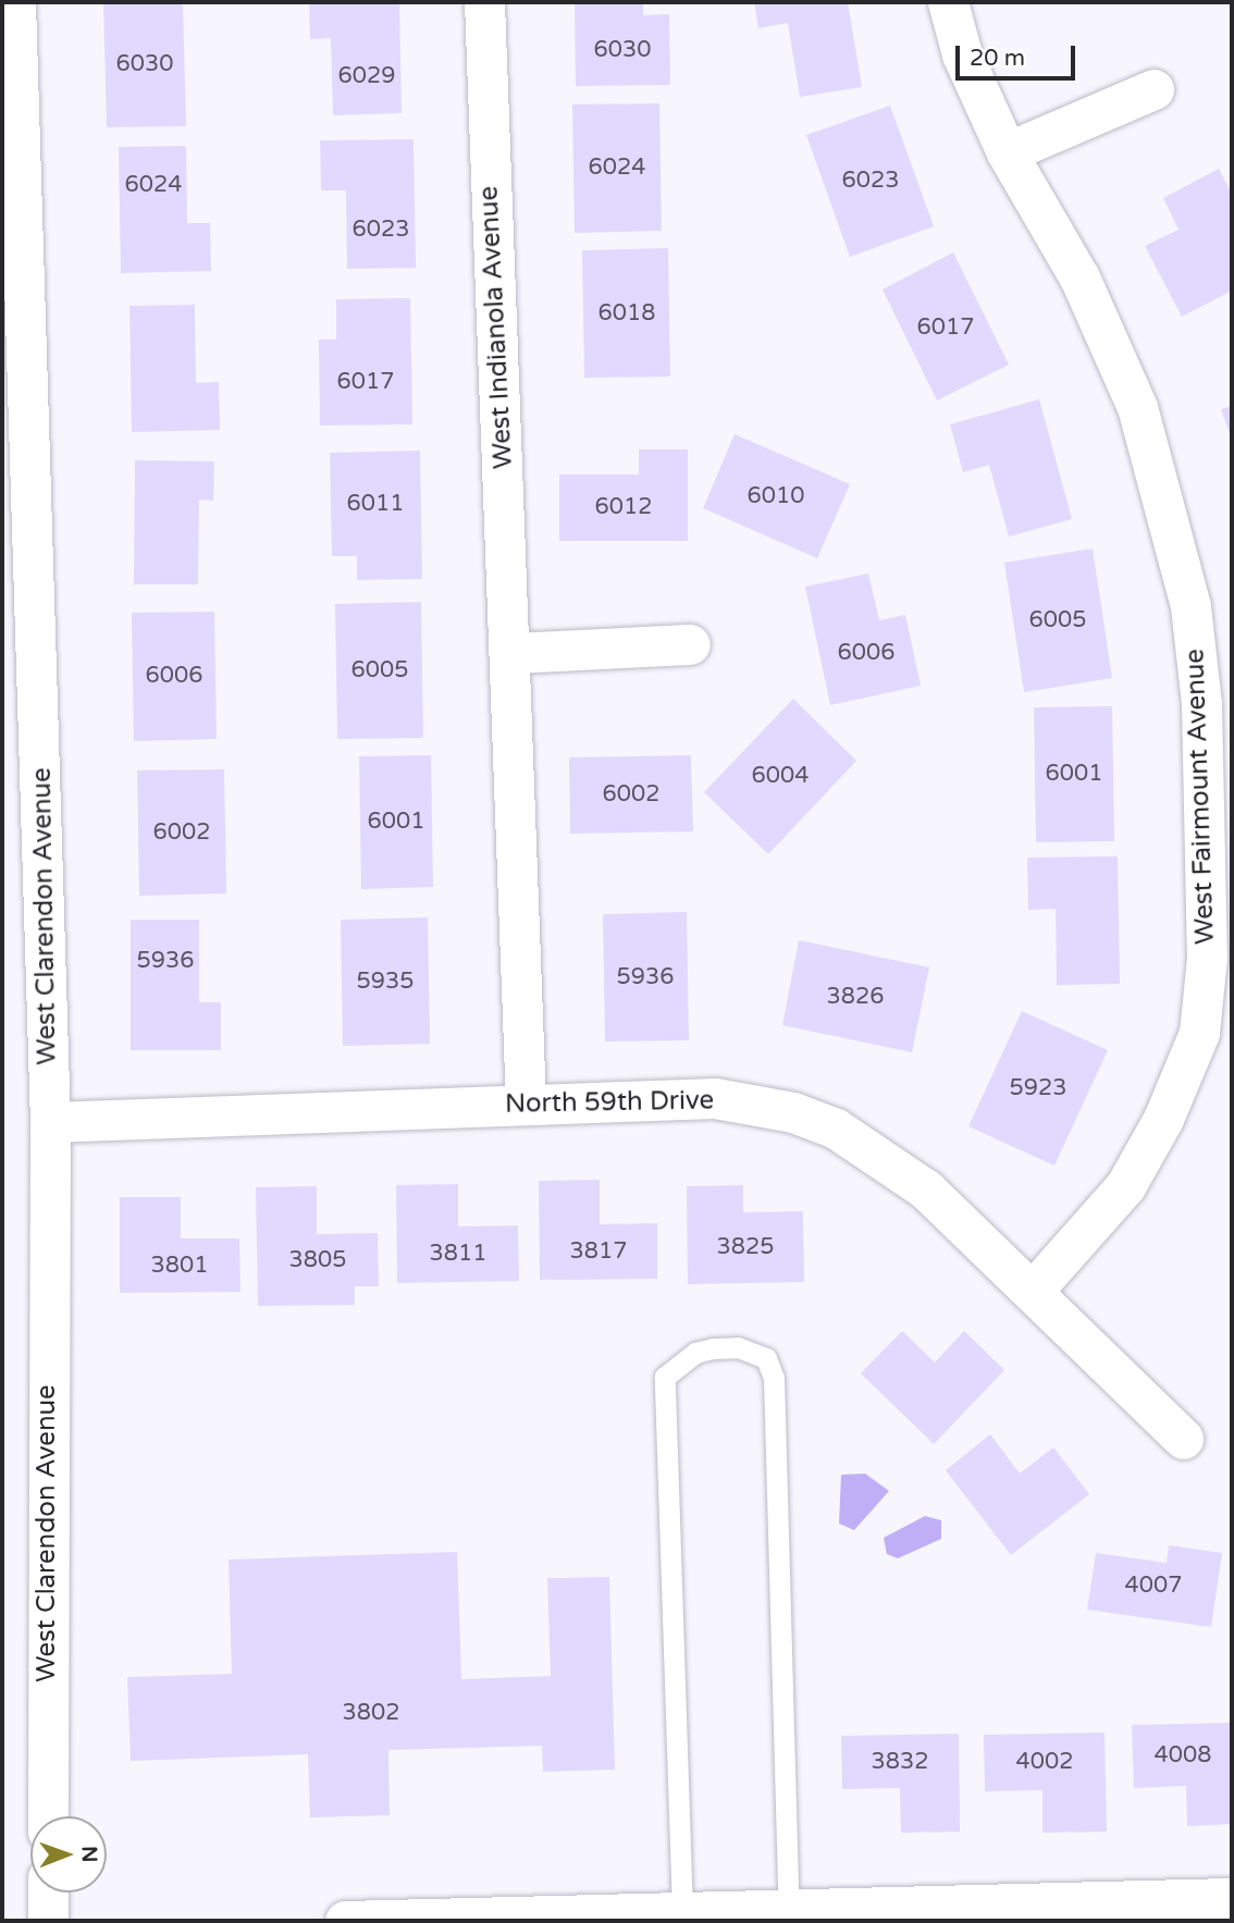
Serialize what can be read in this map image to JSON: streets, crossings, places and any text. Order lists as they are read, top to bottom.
{
  "streets": {
    "street": [
      "West Indianola Avenue",
      "West Fairmount Avenue",
      "West Clarendon Avenue",
      "North 59th Drive"
    ]
  },
  "crossings": [
    ["West Indianola Avenue", "North 59th Drive"],
    ["West Fairmount Avenue", "North 59th Drive"],
    ["West Clarendon Avenue", "North 59th Drive"]
  ],
  "house_numbers": [
    "6030",
    "6030",
    "6029",
    "6024",
    "6023",
    "6024",
    "6023",
    "6018",
    "6017",
    "6017",
    "6010",
    "6011",
    "6012",
    "6005",
    "6006",
    "6005",
    "6006",
    "6001",
    "6004",
    "6002",
    "6001",
    "6002",
    "5936",
    "5936",
    "5935",
    "3826",
    "5923",
    "3825",
    "3817",
    "3811",
    "3805",
    "3801",
    "4007",
    "3802",
    "4008",
    "3832",
    "4002"
  ],
  "scale_bar": "20 m",
  "north": "right"
}
